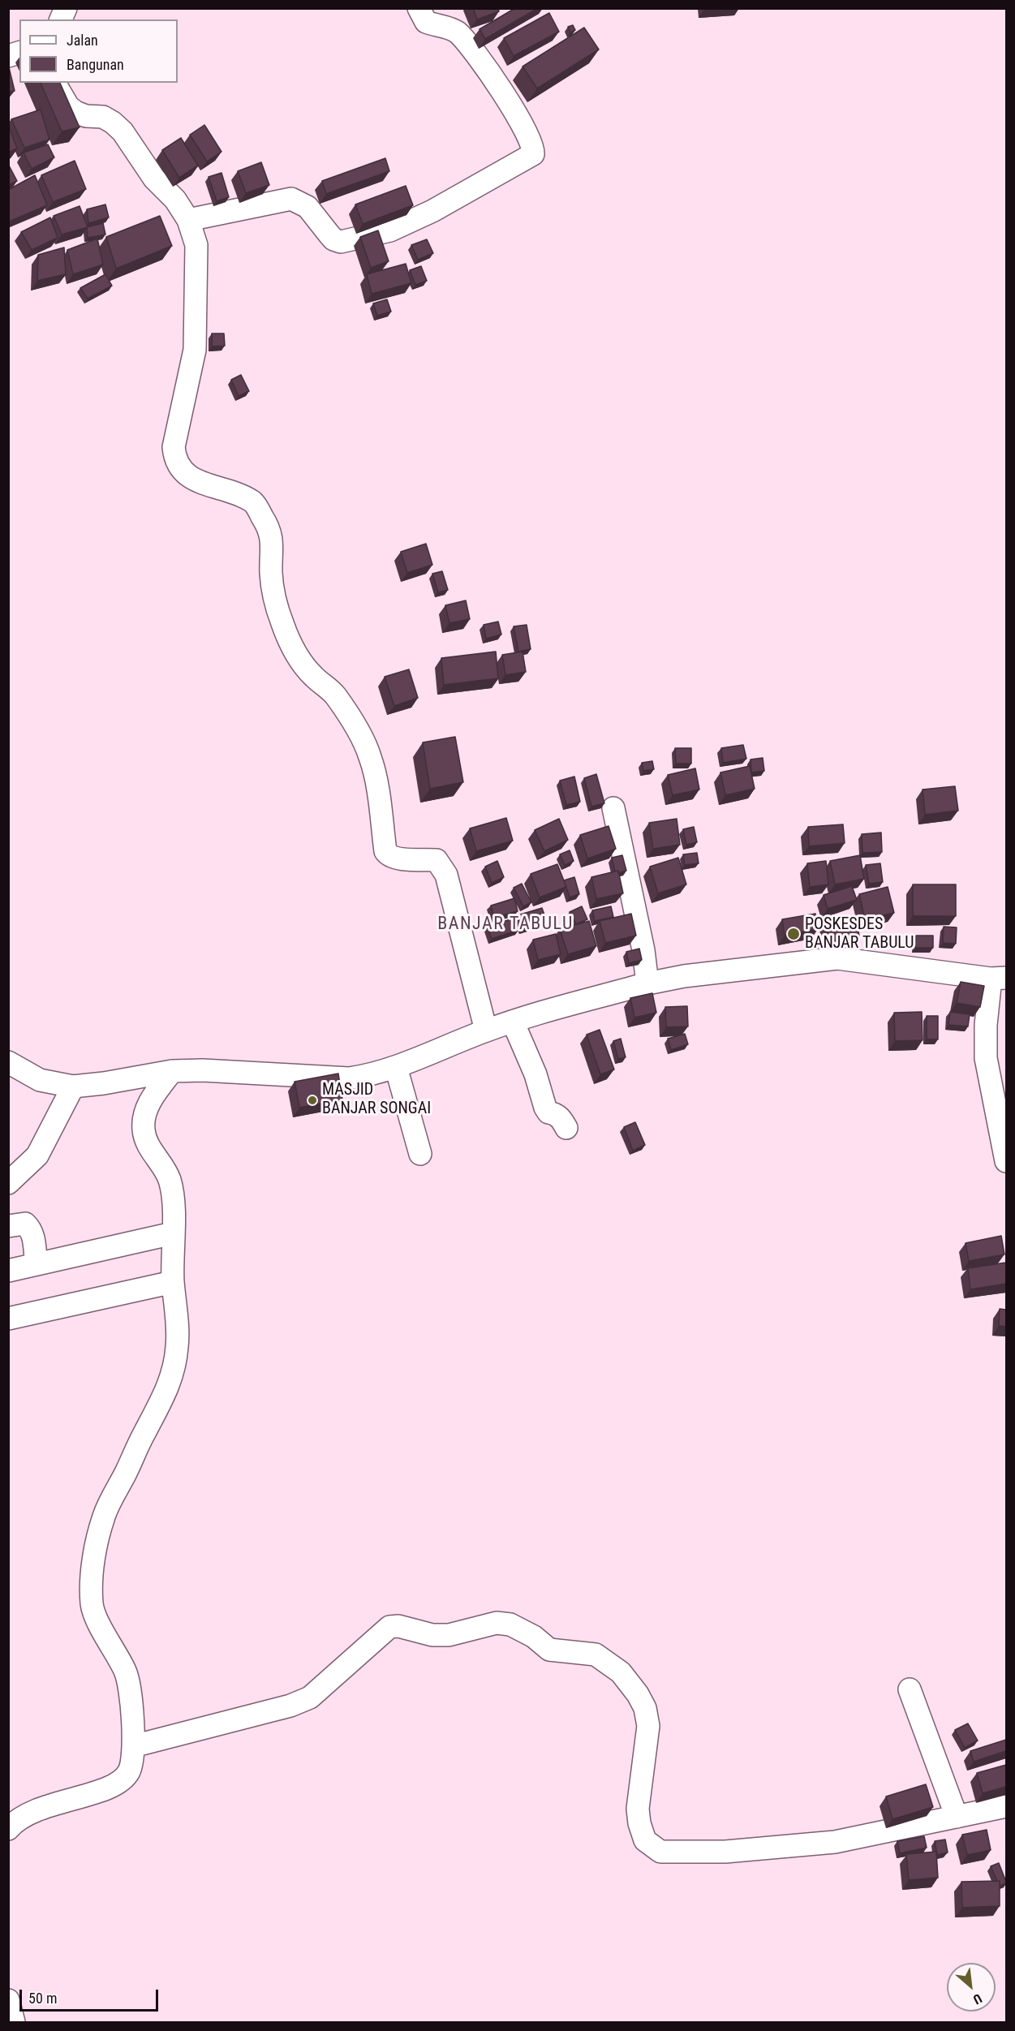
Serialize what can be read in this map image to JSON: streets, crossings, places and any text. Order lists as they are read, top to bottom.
{
  "districts": ["BANJAR TABULU"],
  "places": ["POSKESDES BANJAR TABULU", "MASJID BANJAR SONGAI"],
  "legend": ["Jalan", "Bangunan"],
  "scale_bar": "50 m",
  "north": "bottom right"
}
